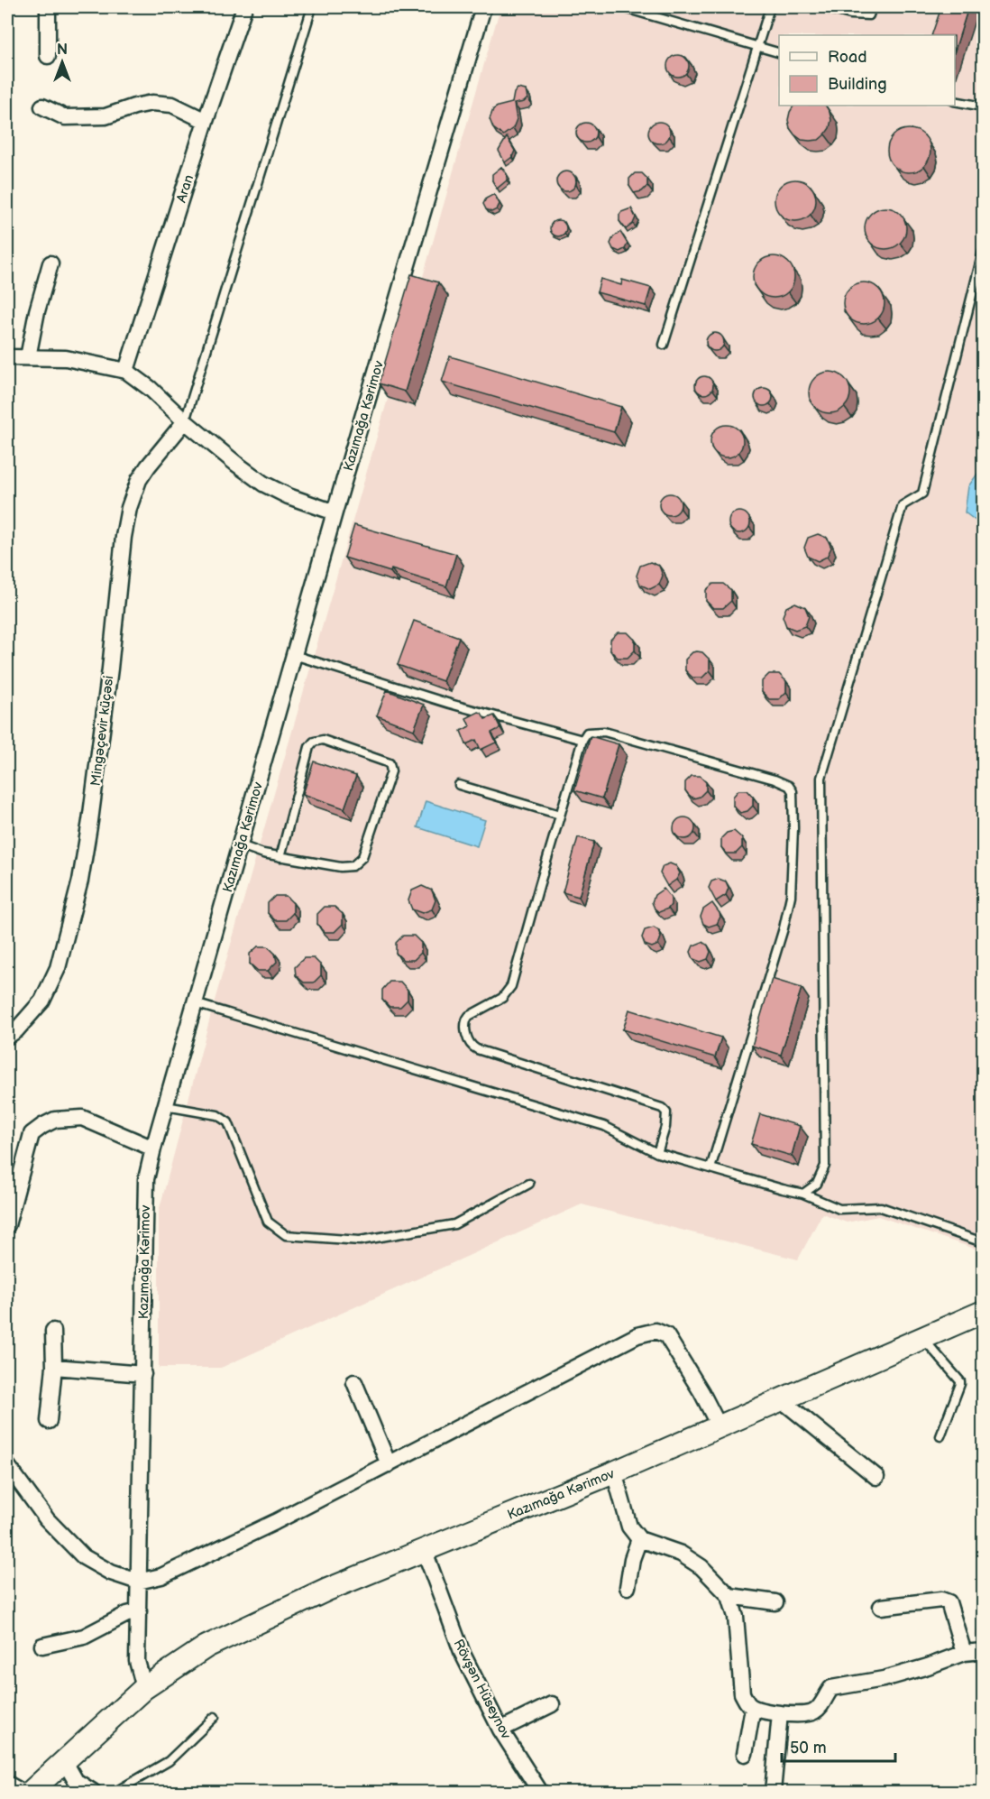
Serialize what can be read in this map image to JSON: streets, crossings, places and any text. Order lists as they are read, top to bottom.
{
  "streets": {
    "street": [
      "Aran",
      "Kazımağa Kərimov",
      "Mingəçevir küçəsi",
      "Rövşən Hüseynov"
    ]
  },
  "crossings": [
    ["Kazımağa Kərimov", "Rövşən Hüseynov"]
  ],
  "legend": ["Road", "Building"],
  "scale_bar": "50 m",
  "north": "top"
}
